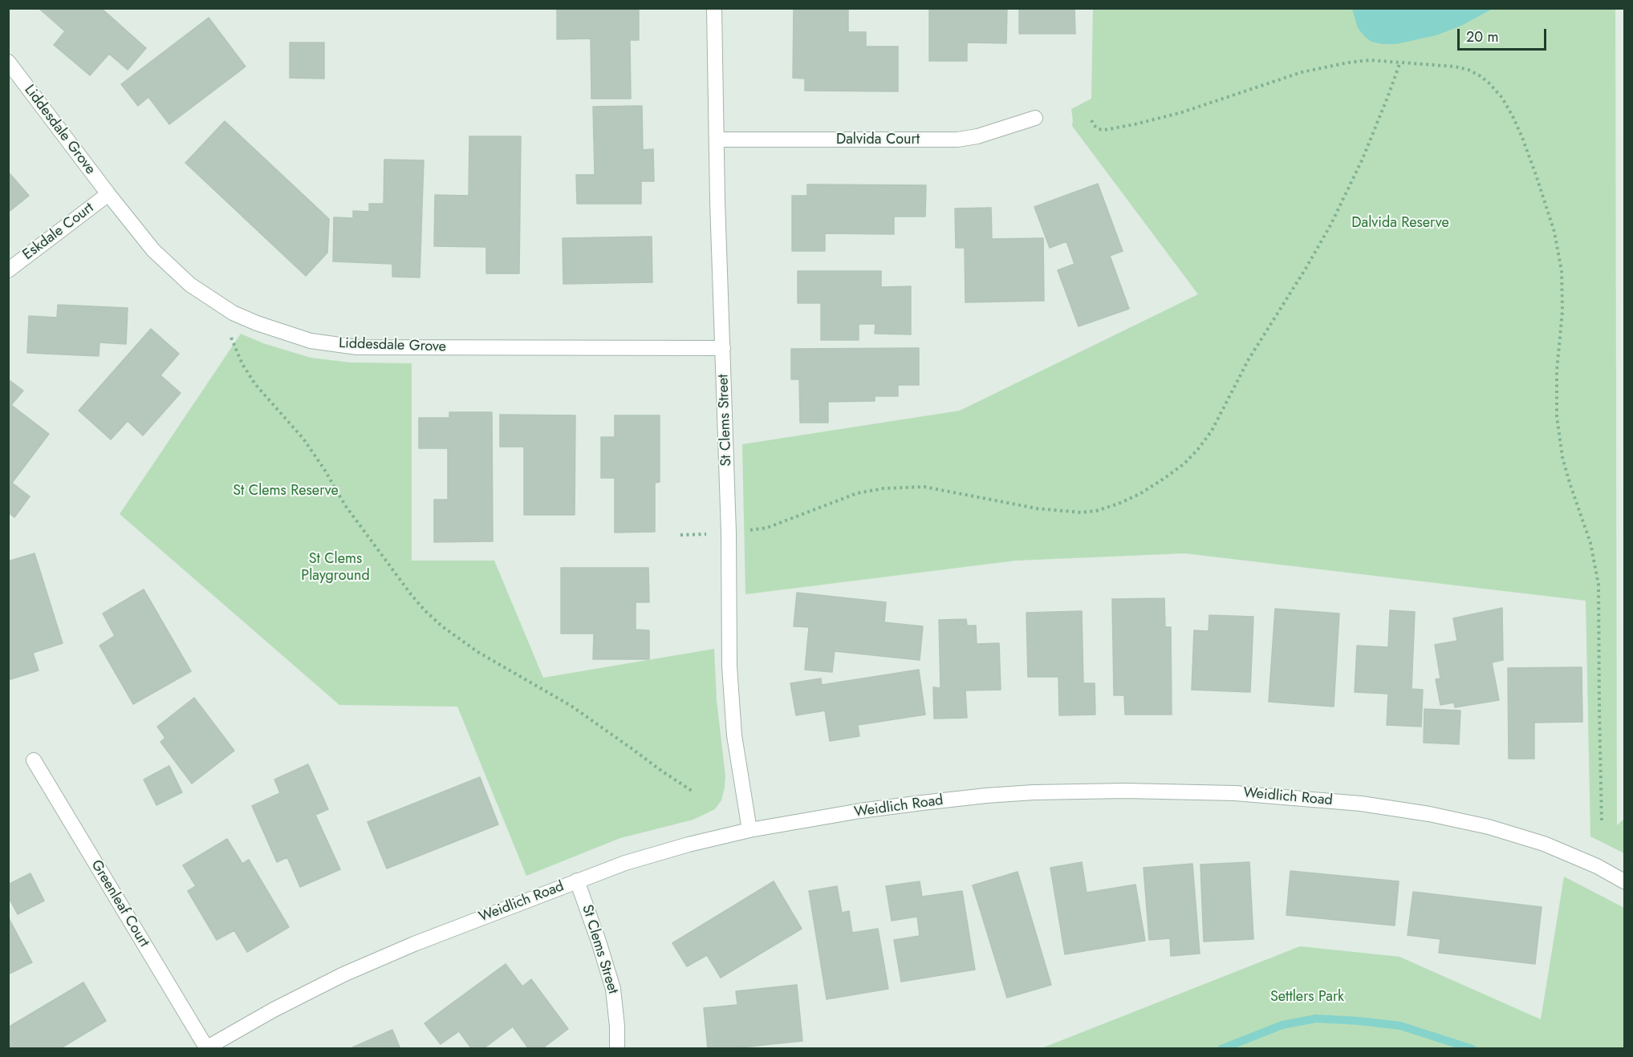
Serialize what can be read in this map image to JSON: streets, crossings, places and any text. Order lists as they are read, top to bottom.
{
  "streets": {
    "street": [
      "Liddesdale Grove",
      "Dalvida Court",
      "Eskdale Court",
      "St Clems Street",
      "Weidlich Road",
      "Greenleaf Court"
    ]
  },
  "crossings": [
    ["Liddesdale Grove", "Eskdale Court"],
    ["Liddesdale Grove", "St Clems Street"],
    ["Dalvida Court", "St Clems Street"],
    ["St Clems Street", "Weidlich Road"],
    ["Weidlich Road", "Greenleaf Court"]
  ],
  "parks": [
    "Dalvida Reserve",
    "St Clems Reserve",
    "St Clems Playground",
    "Settlers Park"
  ],
  "scale_bar": "20 m"
}
